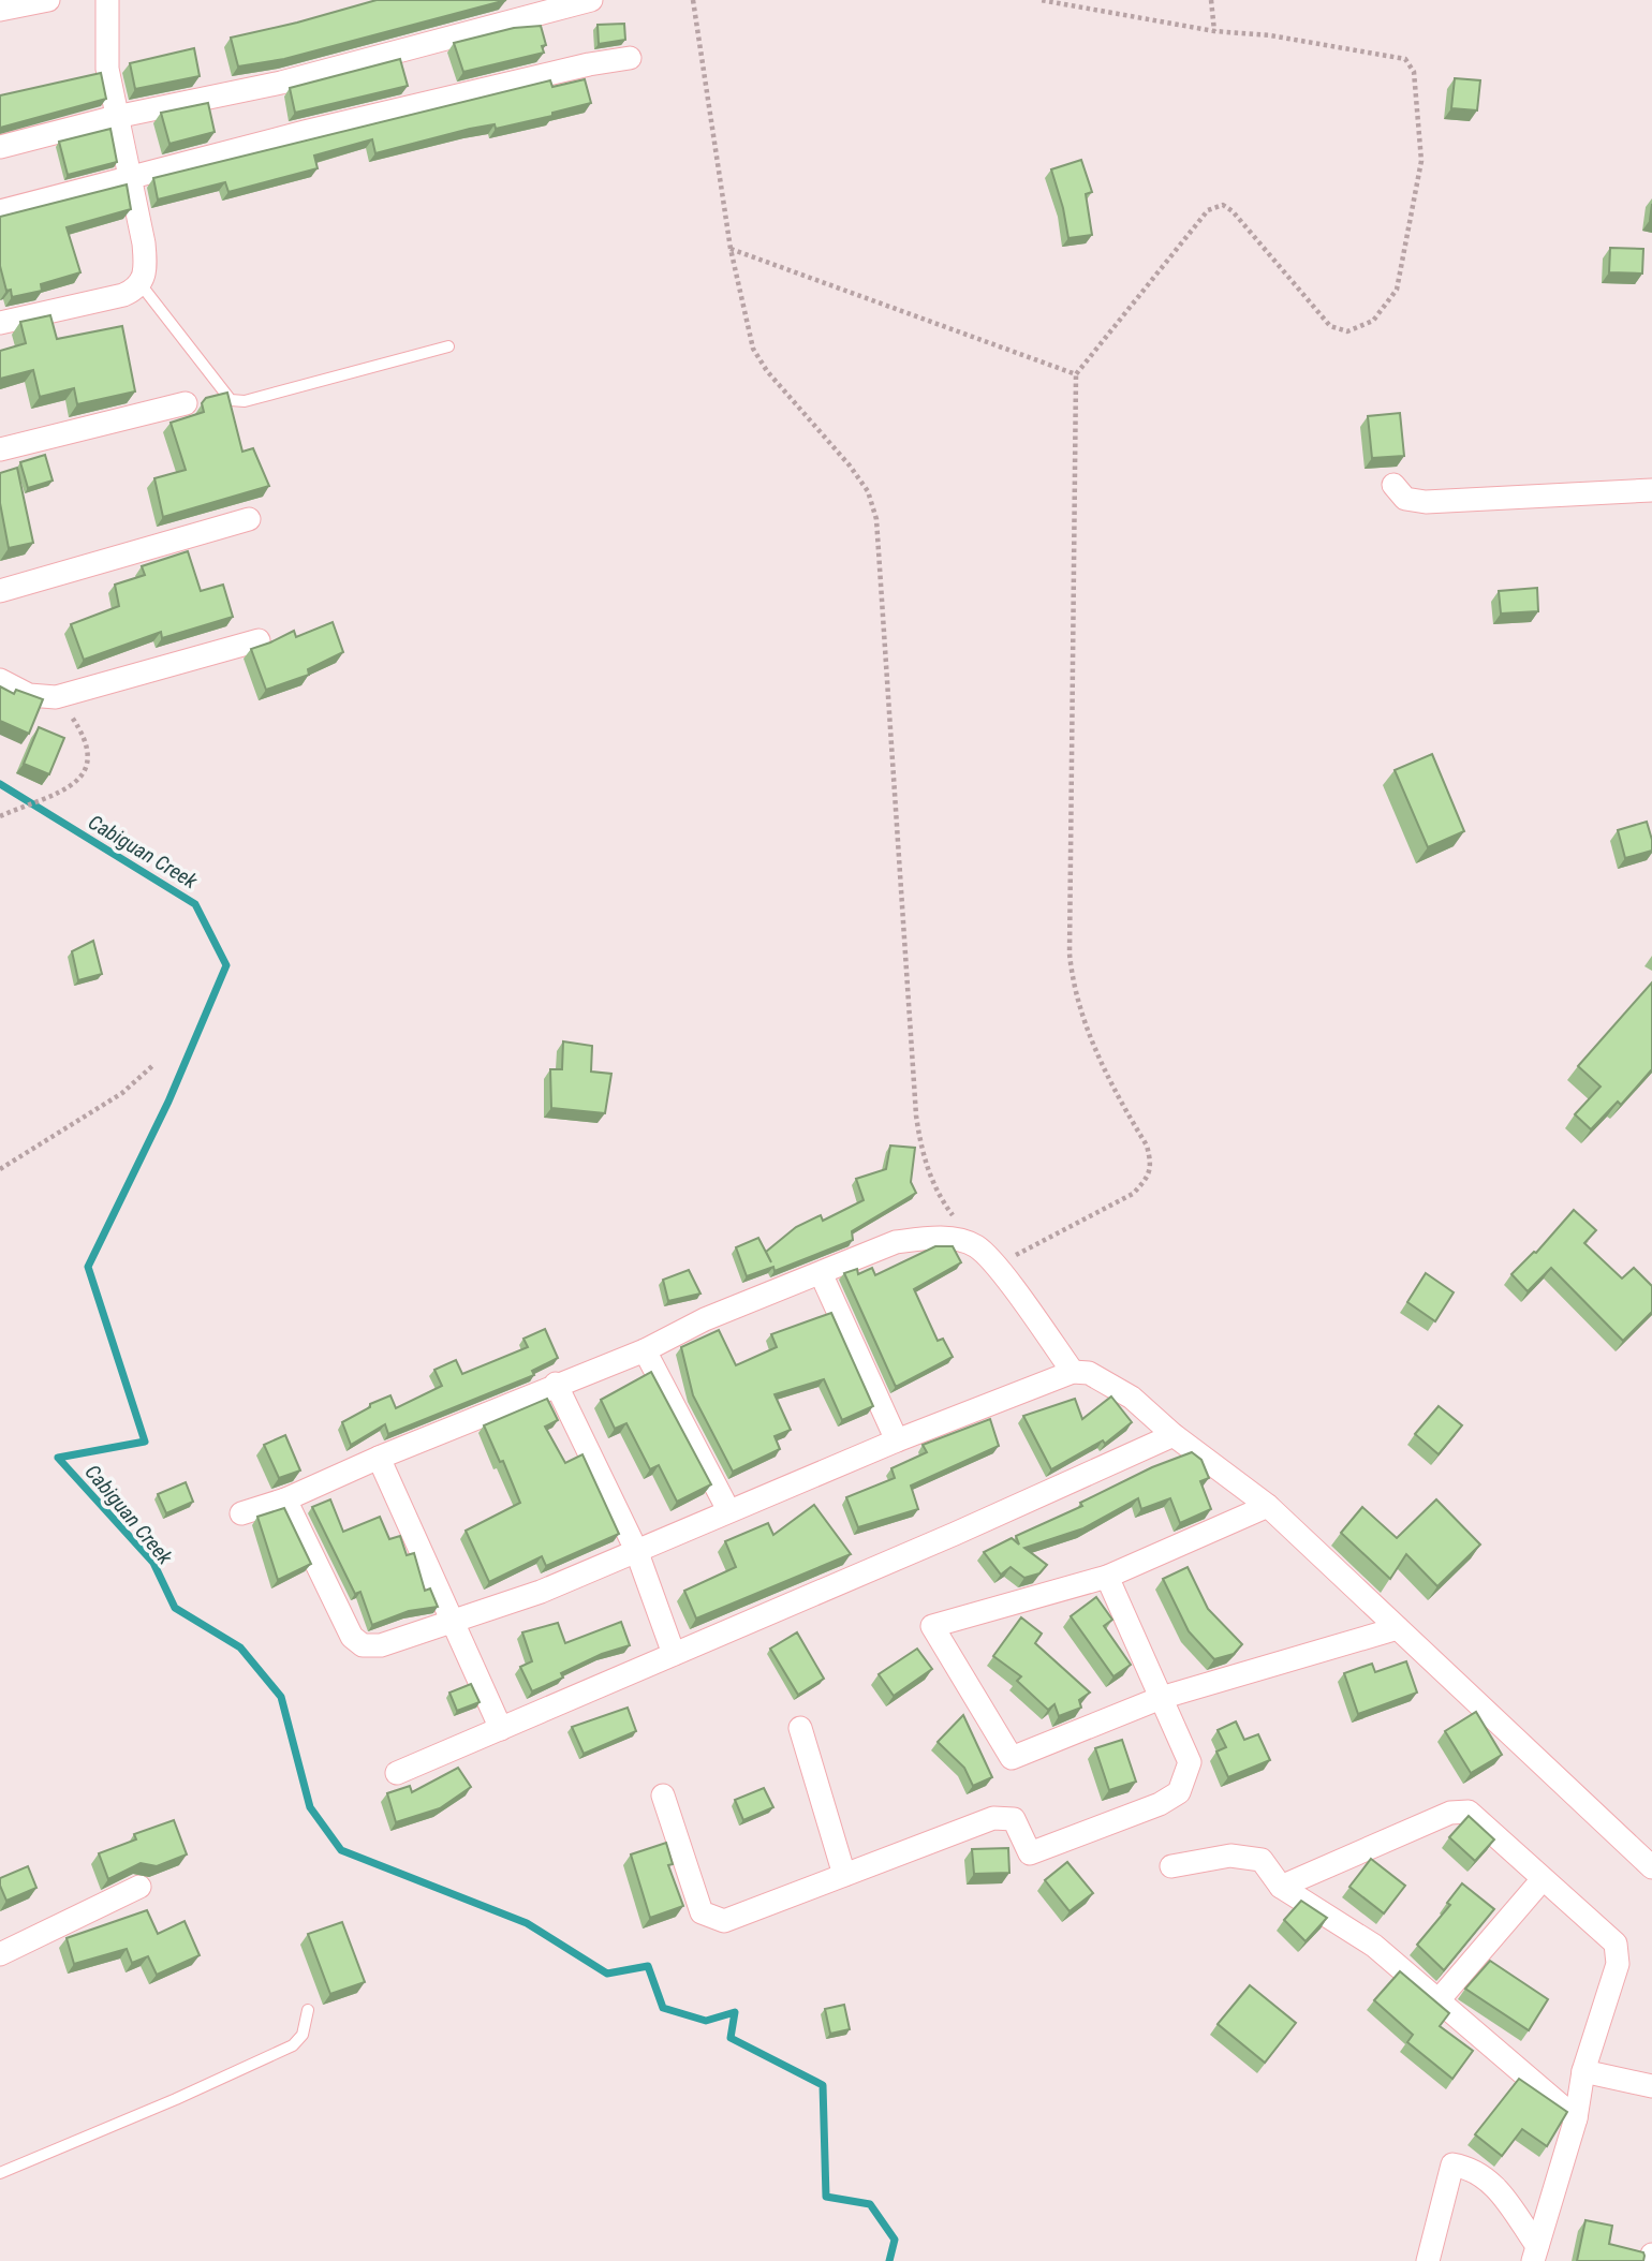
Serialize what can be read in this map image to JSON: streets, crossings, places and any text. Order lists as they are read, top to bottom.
{
  "water": ["Cabiguan Creek"]
}
